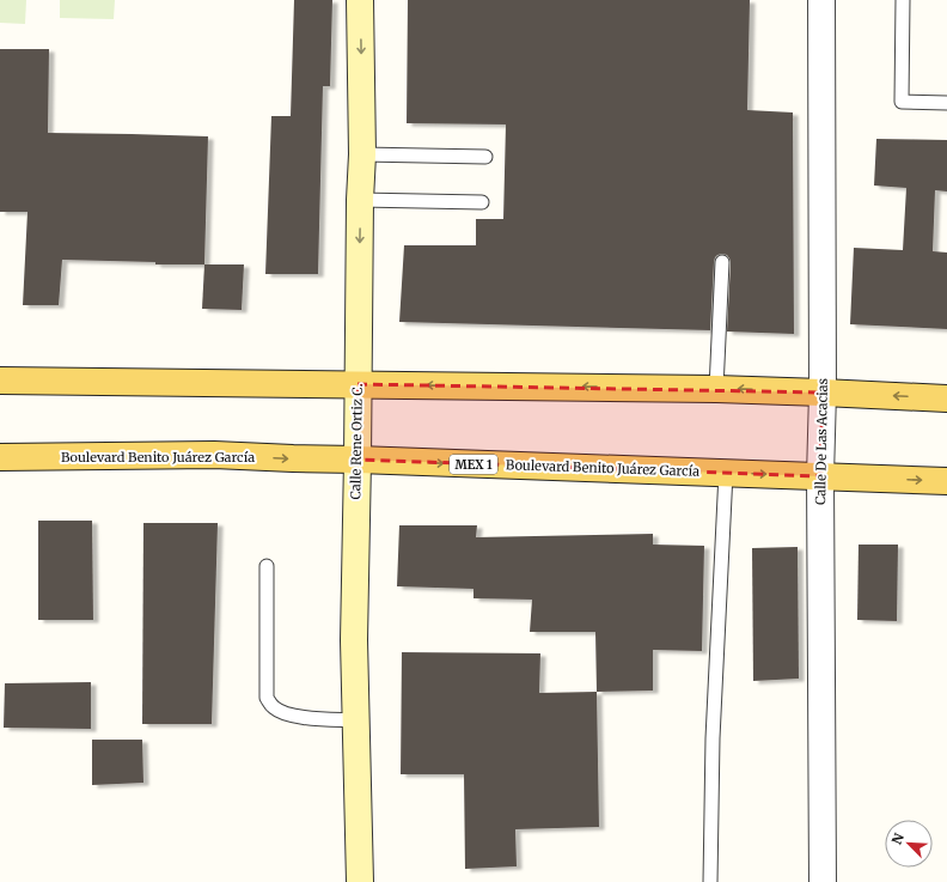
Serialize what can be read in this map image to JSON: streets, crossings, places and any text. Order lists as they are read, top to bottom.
{
  "streets": {
    "main road": ["Calle Rene Ortiz C.", "Boulevard Benito Juárez García", "MEX 1"],
    "street": ["Calle De Las Acacias"]
  },
  "crossings": [
    ["Calle Rene Ortiz C.", "Boulevard Benito Juárez García"],
    ["Calle De Las Acacias", "Boulevard Benito Juárez García"]
  ],
  "one_way": ["Calle Rene Ortiz C."],
  "north": "top left"
}
